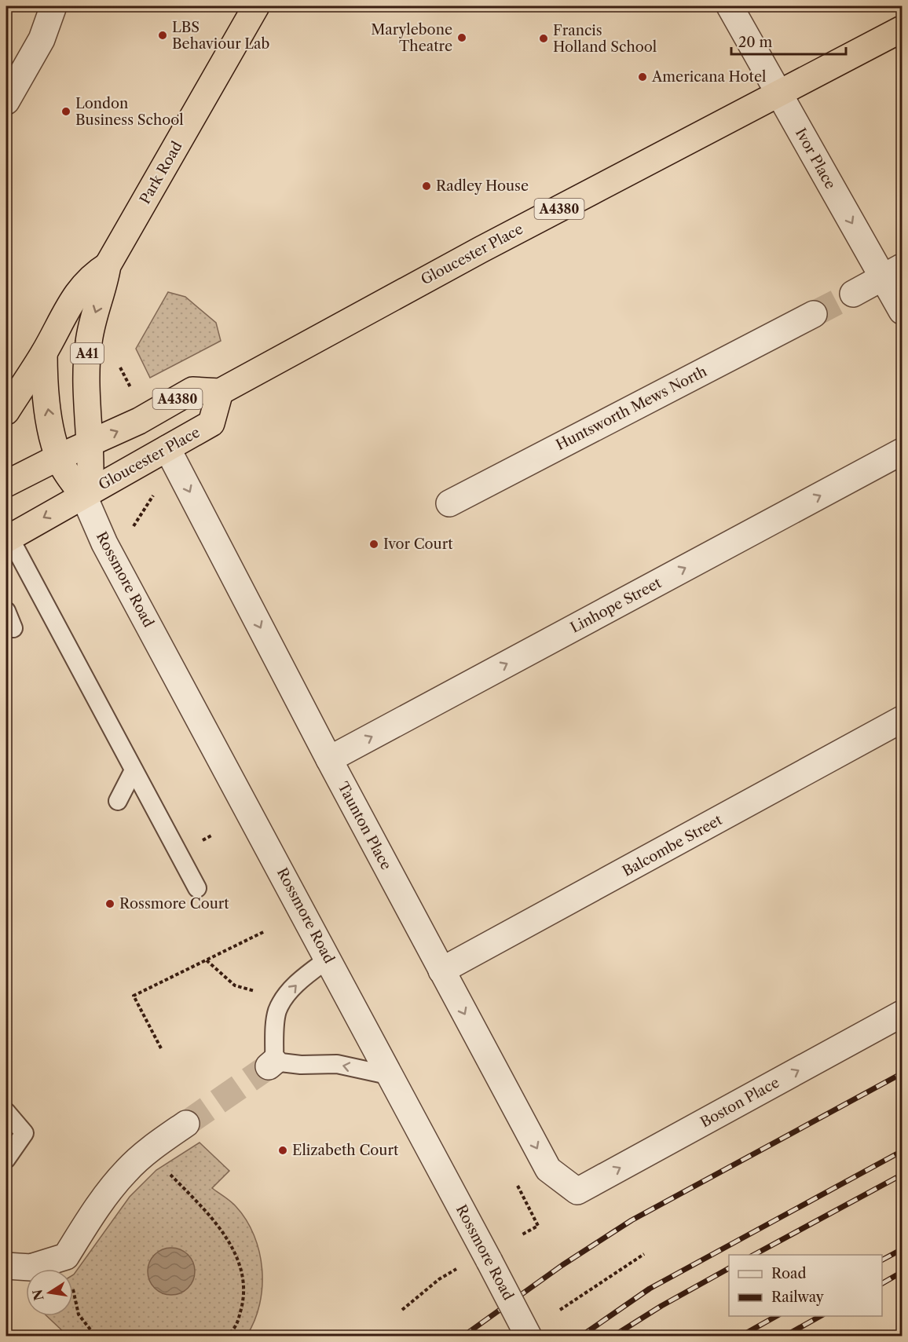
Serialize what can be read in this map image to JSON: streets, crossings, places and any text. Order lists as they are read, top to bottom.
{
  "streets": {
    "highway": [
      "Park Road",
      "A4380",
      "Gloucester Place",
      "A41"
    ],
    "street": [
      "Ivor Place",
      "Huntsworth Mews North",
      "Rossmore Road",
      "Linhope Street",
      "Taunton Place",
      "Balcombe Street",
      "Boston Place"
    ]
  },
  "crossings": [
    ["Ivor Place", "Gloucester Place"],
    ["Park Road", "A4380"],
    ["Park Road", "Gloucester Place"],
    ["Park Road", "Rossmore Road"],
    ["A4380", "Gloucester Place"],
    ["Gloucester Place", "Rossmore Road"],
    ["Gloucester Place", "Taunton Place"],
    ["Linhope Street", "Taunton Place"],
    ["Taunton Place", "Balcombe Street"],
    ["Taunton Place", "Boston Place"]
  ],
  "one_way": [
    "Ivor Place",
    "Linhope Street",
    "Taunton Place",
    "Boston Place"
  ],
  "places": [
    "LBS Behaviour Lab",
    "Marylebone Theatre",
    "Francis Holland School",
    "Americana Hotel",
    "London Business School",
    "Radley House",
    "Ivor Court",
    "Rossmore Court",
    "Elizabeth Court"
  ],
  "legend": ["Road", "Railway"],
  "scale_bar": "20 m",
  "north": "left"
}
